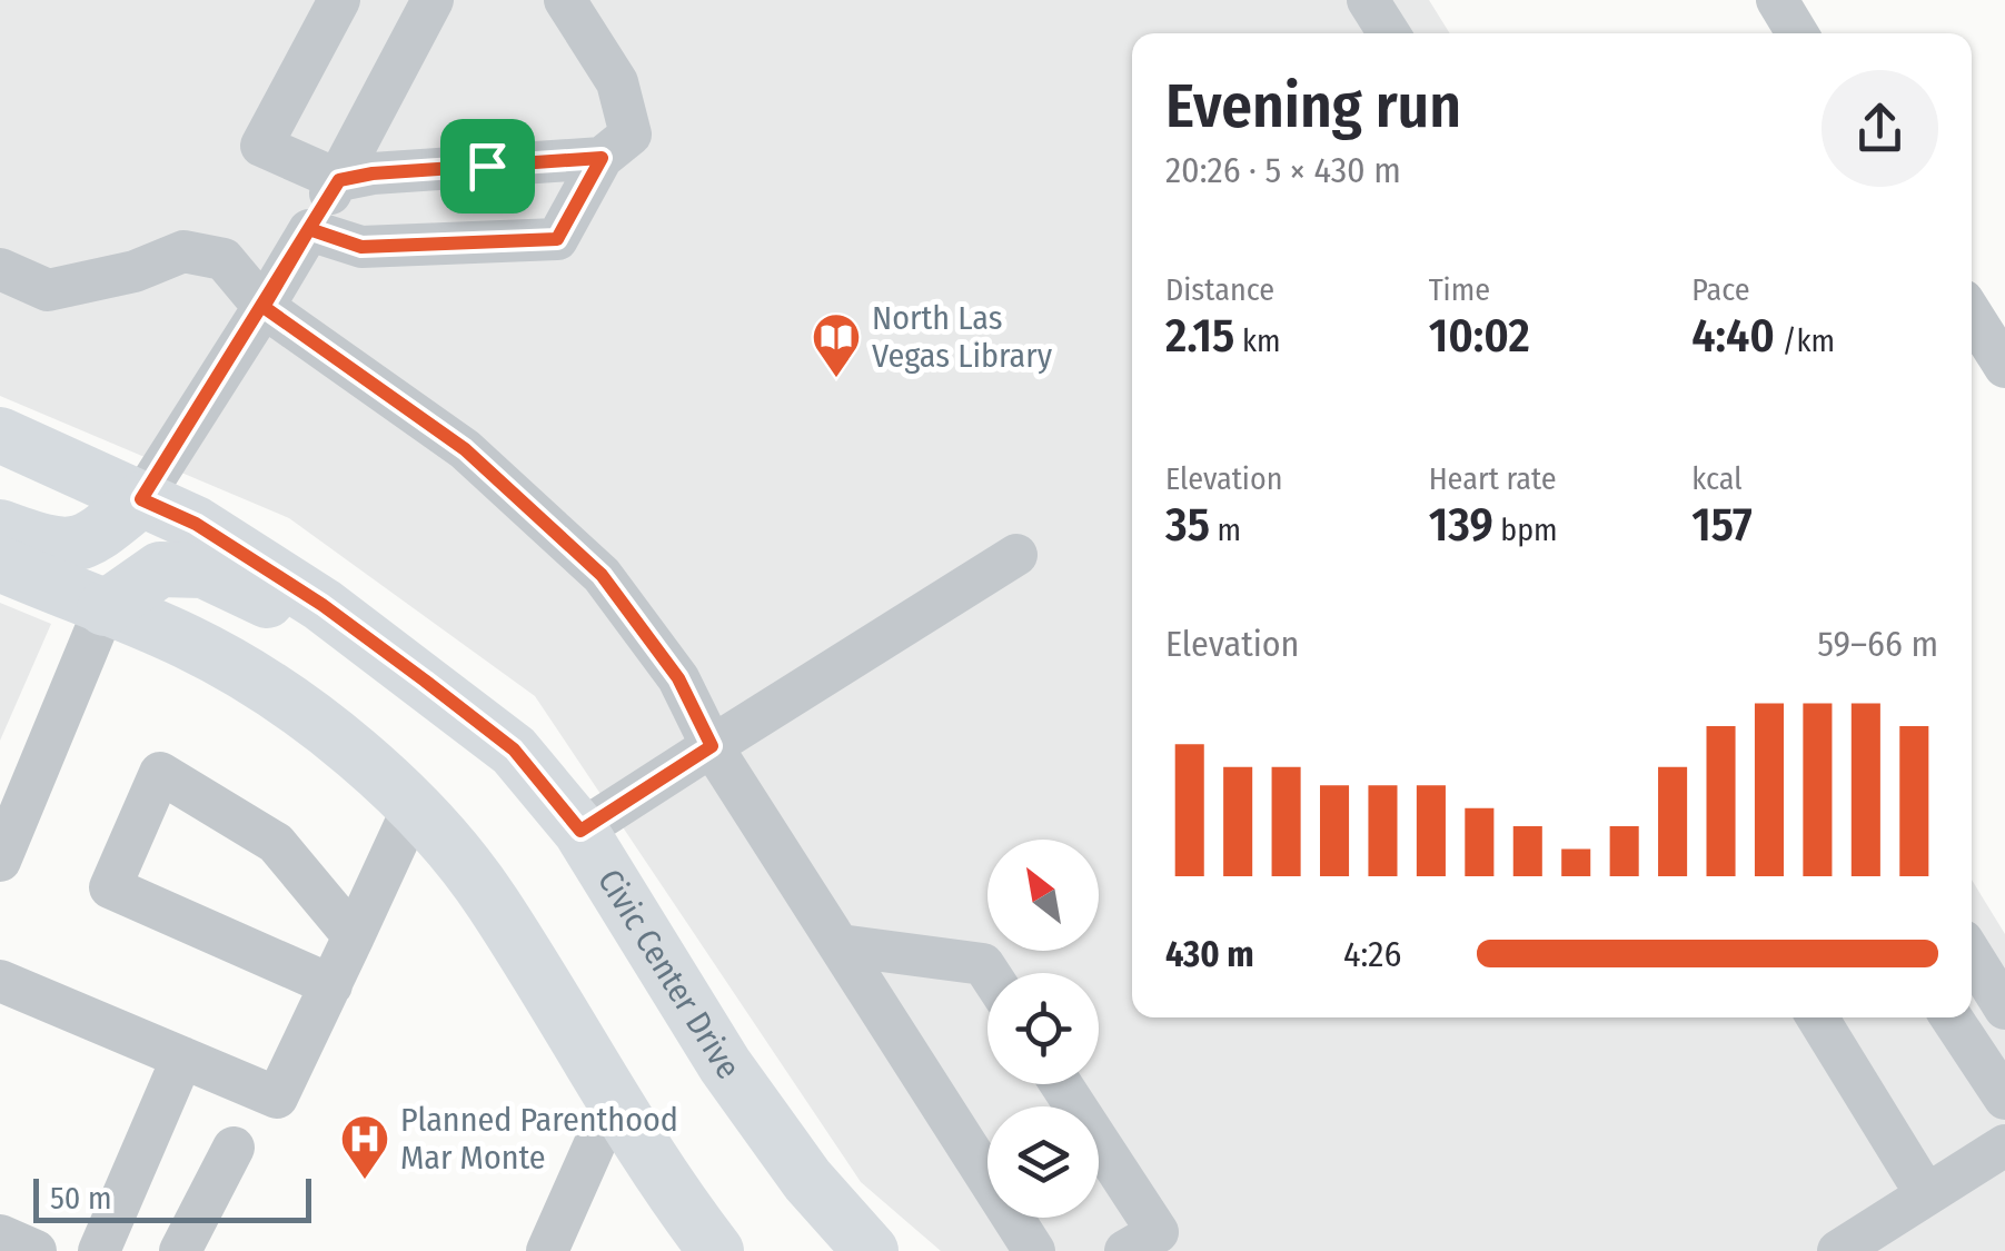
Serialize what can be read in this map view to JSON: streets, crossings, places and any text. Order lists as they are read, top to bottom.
{
  "streets": {
    "main road": ["Civic Center Drive"]
  },
  "places": {
    "library": ["North Las Vegas Library"],
    "hospital": ["Planned Parenthood Mar Monte"]
  },
  "scale_bar": "50 m",
  "north": "top left",
  "page": {
    "heading": ["Evening run", "20:26 · 5 × 430 m"],
    "stats": [
      ["Distance", "2.15 km"],
      ["Time", "10:02"],
      ["Pace", "4:40 /km"],
      ["Elevation", "35 m"],
      ["Heart rate", "139 bpm"],
      ["kcal", "157"]
    ],
    "chart": ["Elevation", "59–66 m"],
    "list": [
      {
        "name": "430 m",
        "note": "4:26"
      }
    ],
    "scale": "50 m"
  }
}
